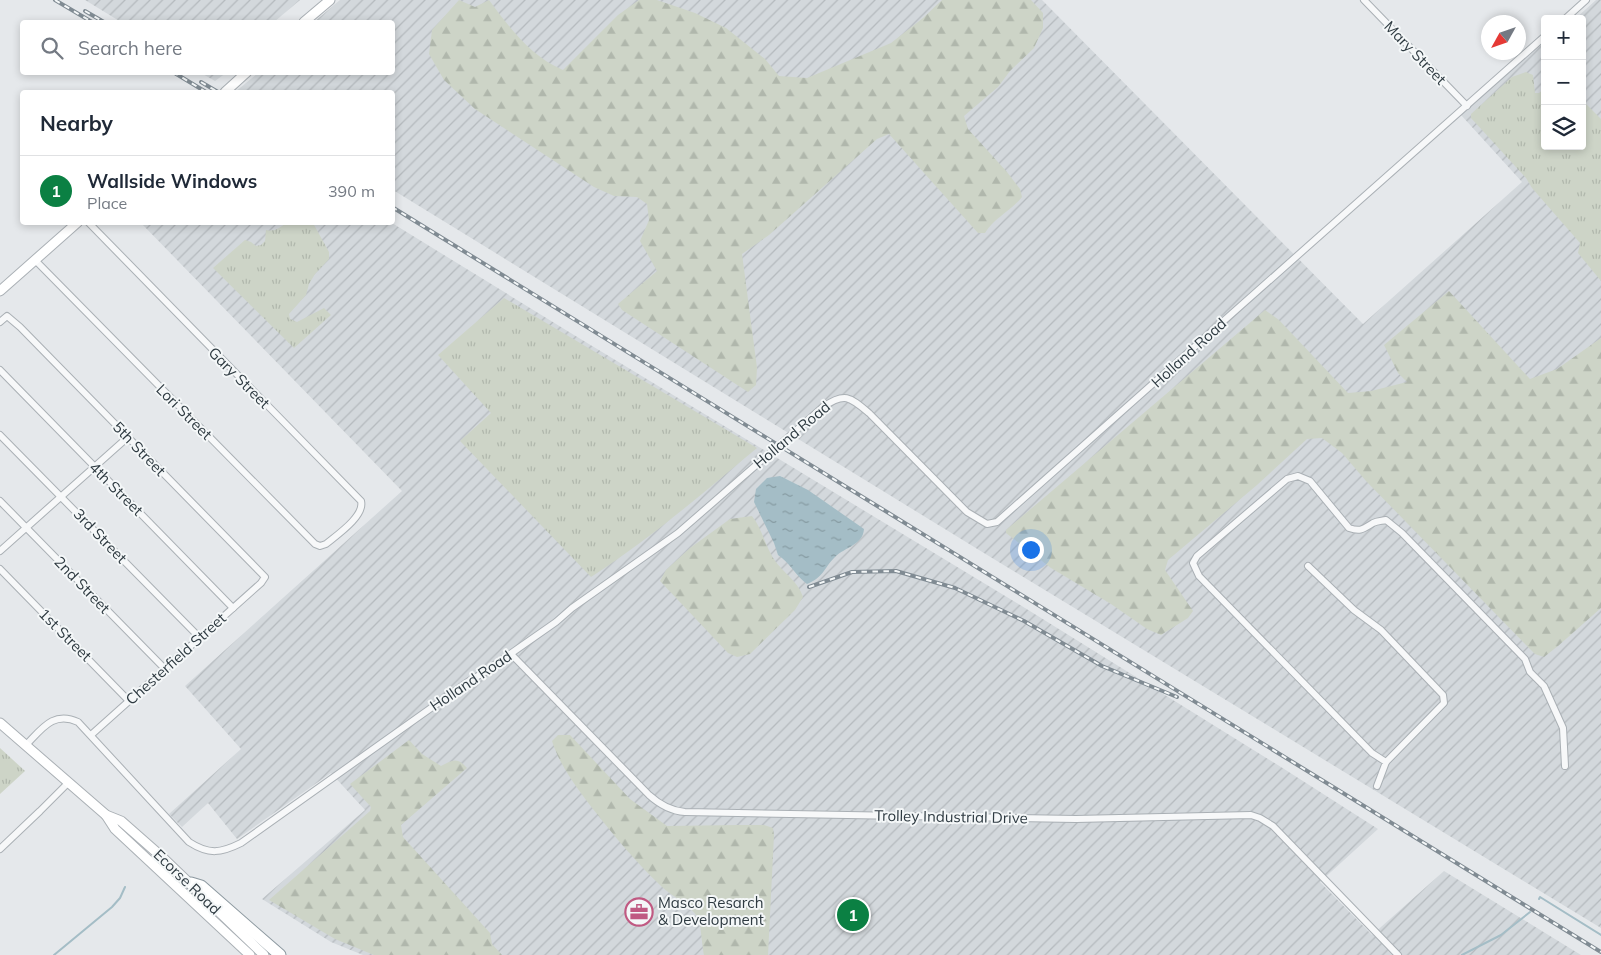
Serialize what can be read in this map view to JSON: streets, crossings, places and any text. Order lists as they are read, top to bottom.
{
  "streets": {
    "main road": ["Ecorse Road"],
    "street": [
      "Mary Street",
      "Holland Road",
      "Gary Street",
      "Lori Street",
      "5th Street",
      "4th Street",
      "3rd Street",
      "2nd Street",
      "1st Street",
      "Chesterfield Street",
      "Trolley Industrial Drive"
    ]
  },
  "crossings": [
    ["Mary Street", "Holland Road"],
    ["Holland Road", "Chesterfield Street"],
    ["Holland Road", "Trolley Industrial Drive"],
    ["Holland Road", "Ecorse Road"],
    ["Gary Street", "Lori Street"],
    ["5th Street", "Chesterfield Street"],
    ["4th Street", "Chesterfield Street"],
    ["3rd Street", "Chesterfield Street"],
    ["2nd Street", "Chesterfield Street"],
    ["1st Street", "Chesterfield Street"]
  ],
  "places": {
    "office": ["Masco Resarch & Development"]
  },
  "north": "bottom left",
  "page": {
    "map_buttons": ["+", "−"],
    "search": "Search here",
    "heading": "Nearby",
    "list": [
      {
        "mark": "1",
        "name": "Wallside Windows",
        "note": "Place",
        "value": "390 m"
      }
    ],
    "pins": "1"
  }
}
